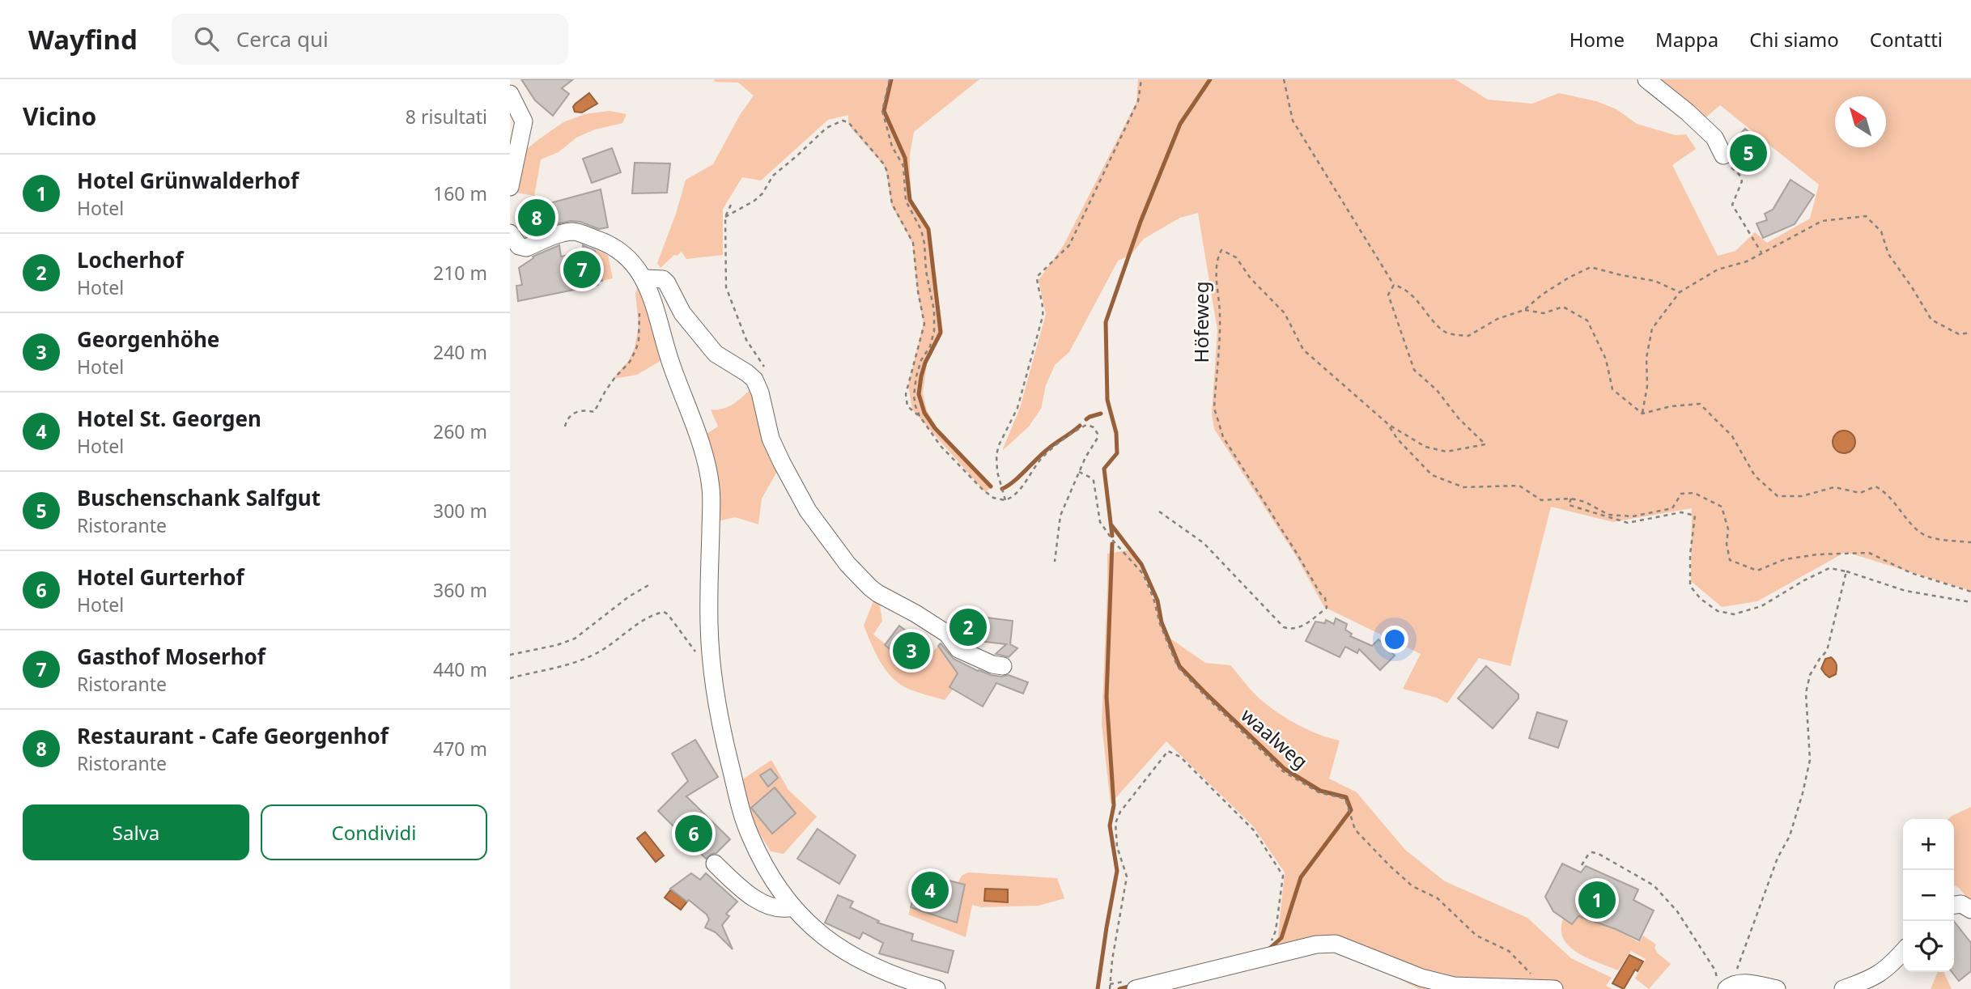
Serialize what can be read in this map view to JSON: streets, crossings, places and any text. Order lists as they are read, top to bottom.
{
  "streets": {
    "path": ["Höfeweg", "waalweg"]
  },
  "north": "top left",
  "page": {
    "header": "Wayfind",
    "search": "Cerca qui",
    "nav": [
      "Home",
      "Mappa",
      "Chi siamo",
      "Contatti"
    ],
    "heading": ["Vicino", "8 risultati"],
    "pins": [
      "5",
      "8",
      "7",
      "2",
      "3",
      "6",
      "4",
      "1"
    ],
    "list": [
      {
        "mark": "1",
        "name": "Hotel Grünwalderhof",
        "note": "Hotel",
        "value": "160 m"
      },
      {
        "mark": "2",
        "name": "Locherhof",
        "note": "Hotel",
        "value": "210 m"
      },
      {
        "mark": "3",
        "name": "Georgenhöhe",
        "note": "Hotel",
        "value": "240 m"
      },
      {
        "mark": "4",
        "name": "Hotel St. Georgen",
        "note": "Hotel",
        "value": "260 m"
      },
      {
        "mark": "5",
        "name": "Buschenschank Salfgut",
        "note": "Ristorante",
        "value": "300 m"
      },
      {
        "mark": "6",
        "name": "Hotel Gurterhof",
        "note": "Hotel",
        "value": "360 m"
      },
      {
        "mark": "7",
        "name": "Gasthof Moserhof",
        "note": "Ristorante",
        "value": "440 m"
      },
      {
        "mark": "8",
        "name": "Restaurant - Cafe Georgenhof",
        "note": "Ristorante",
        "value": "470 m"
      }
    ],
    "buttons": ["Salva", "Condividi"],
    "map_buttons": ["+", "−"]
  }
}
